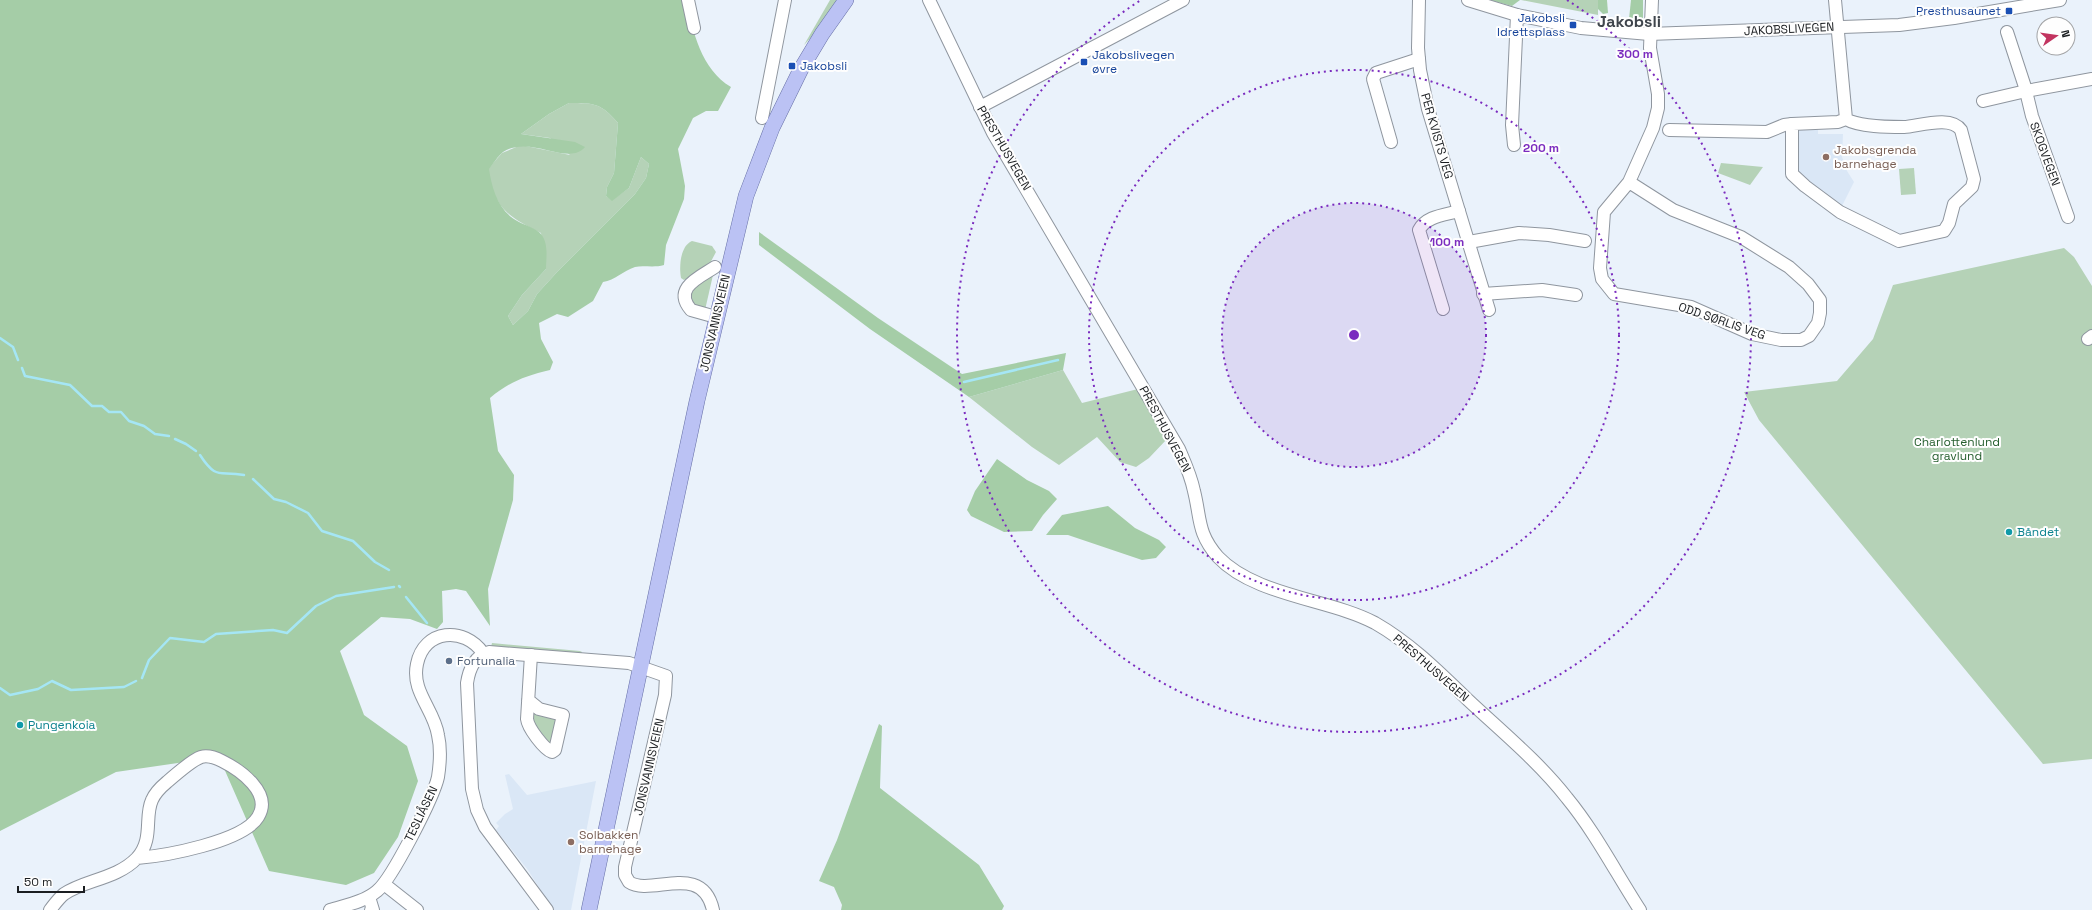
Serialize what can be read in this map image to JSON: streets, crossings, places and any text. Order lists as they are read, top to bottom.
{
  "streets": {
    "main road": ["JONSVANNSVEIEN"],
    "street": [
      "JAKOBSLIVEGEN",
      "PER KVISTS VEG",
      "PRESTHUSVEGEN",
      "SKOGVEGEN",
      "ODD SØRLIS VEG",
      "TESLIÅSEN"
    ]
  },
  "crossings": [
    ["JAKOBSLIVEGEN", "ODD SØRLIS VEG"]
  ],
  "districts": ["Jakobsli"],
  "parks": ["Charlottenlund gravlund"],
  "places": {
    "transit": [
      "Presthusaunet",
      "Jakobsli Idrettsplass",
      "Jakobslivegen øvre",
      "Jakobsli"
    ],
    "other": [
      "Jakobsgrenda barnehage",
      "Båndet",
      "Fortunalia",
      "Pungenkoia",
      "Solbakken barnehage"
    ]
  },
  "scale_bar": "50 m",
  "north": "right",
  "rings": ["300 m", "200 m", "100 m"]
}
